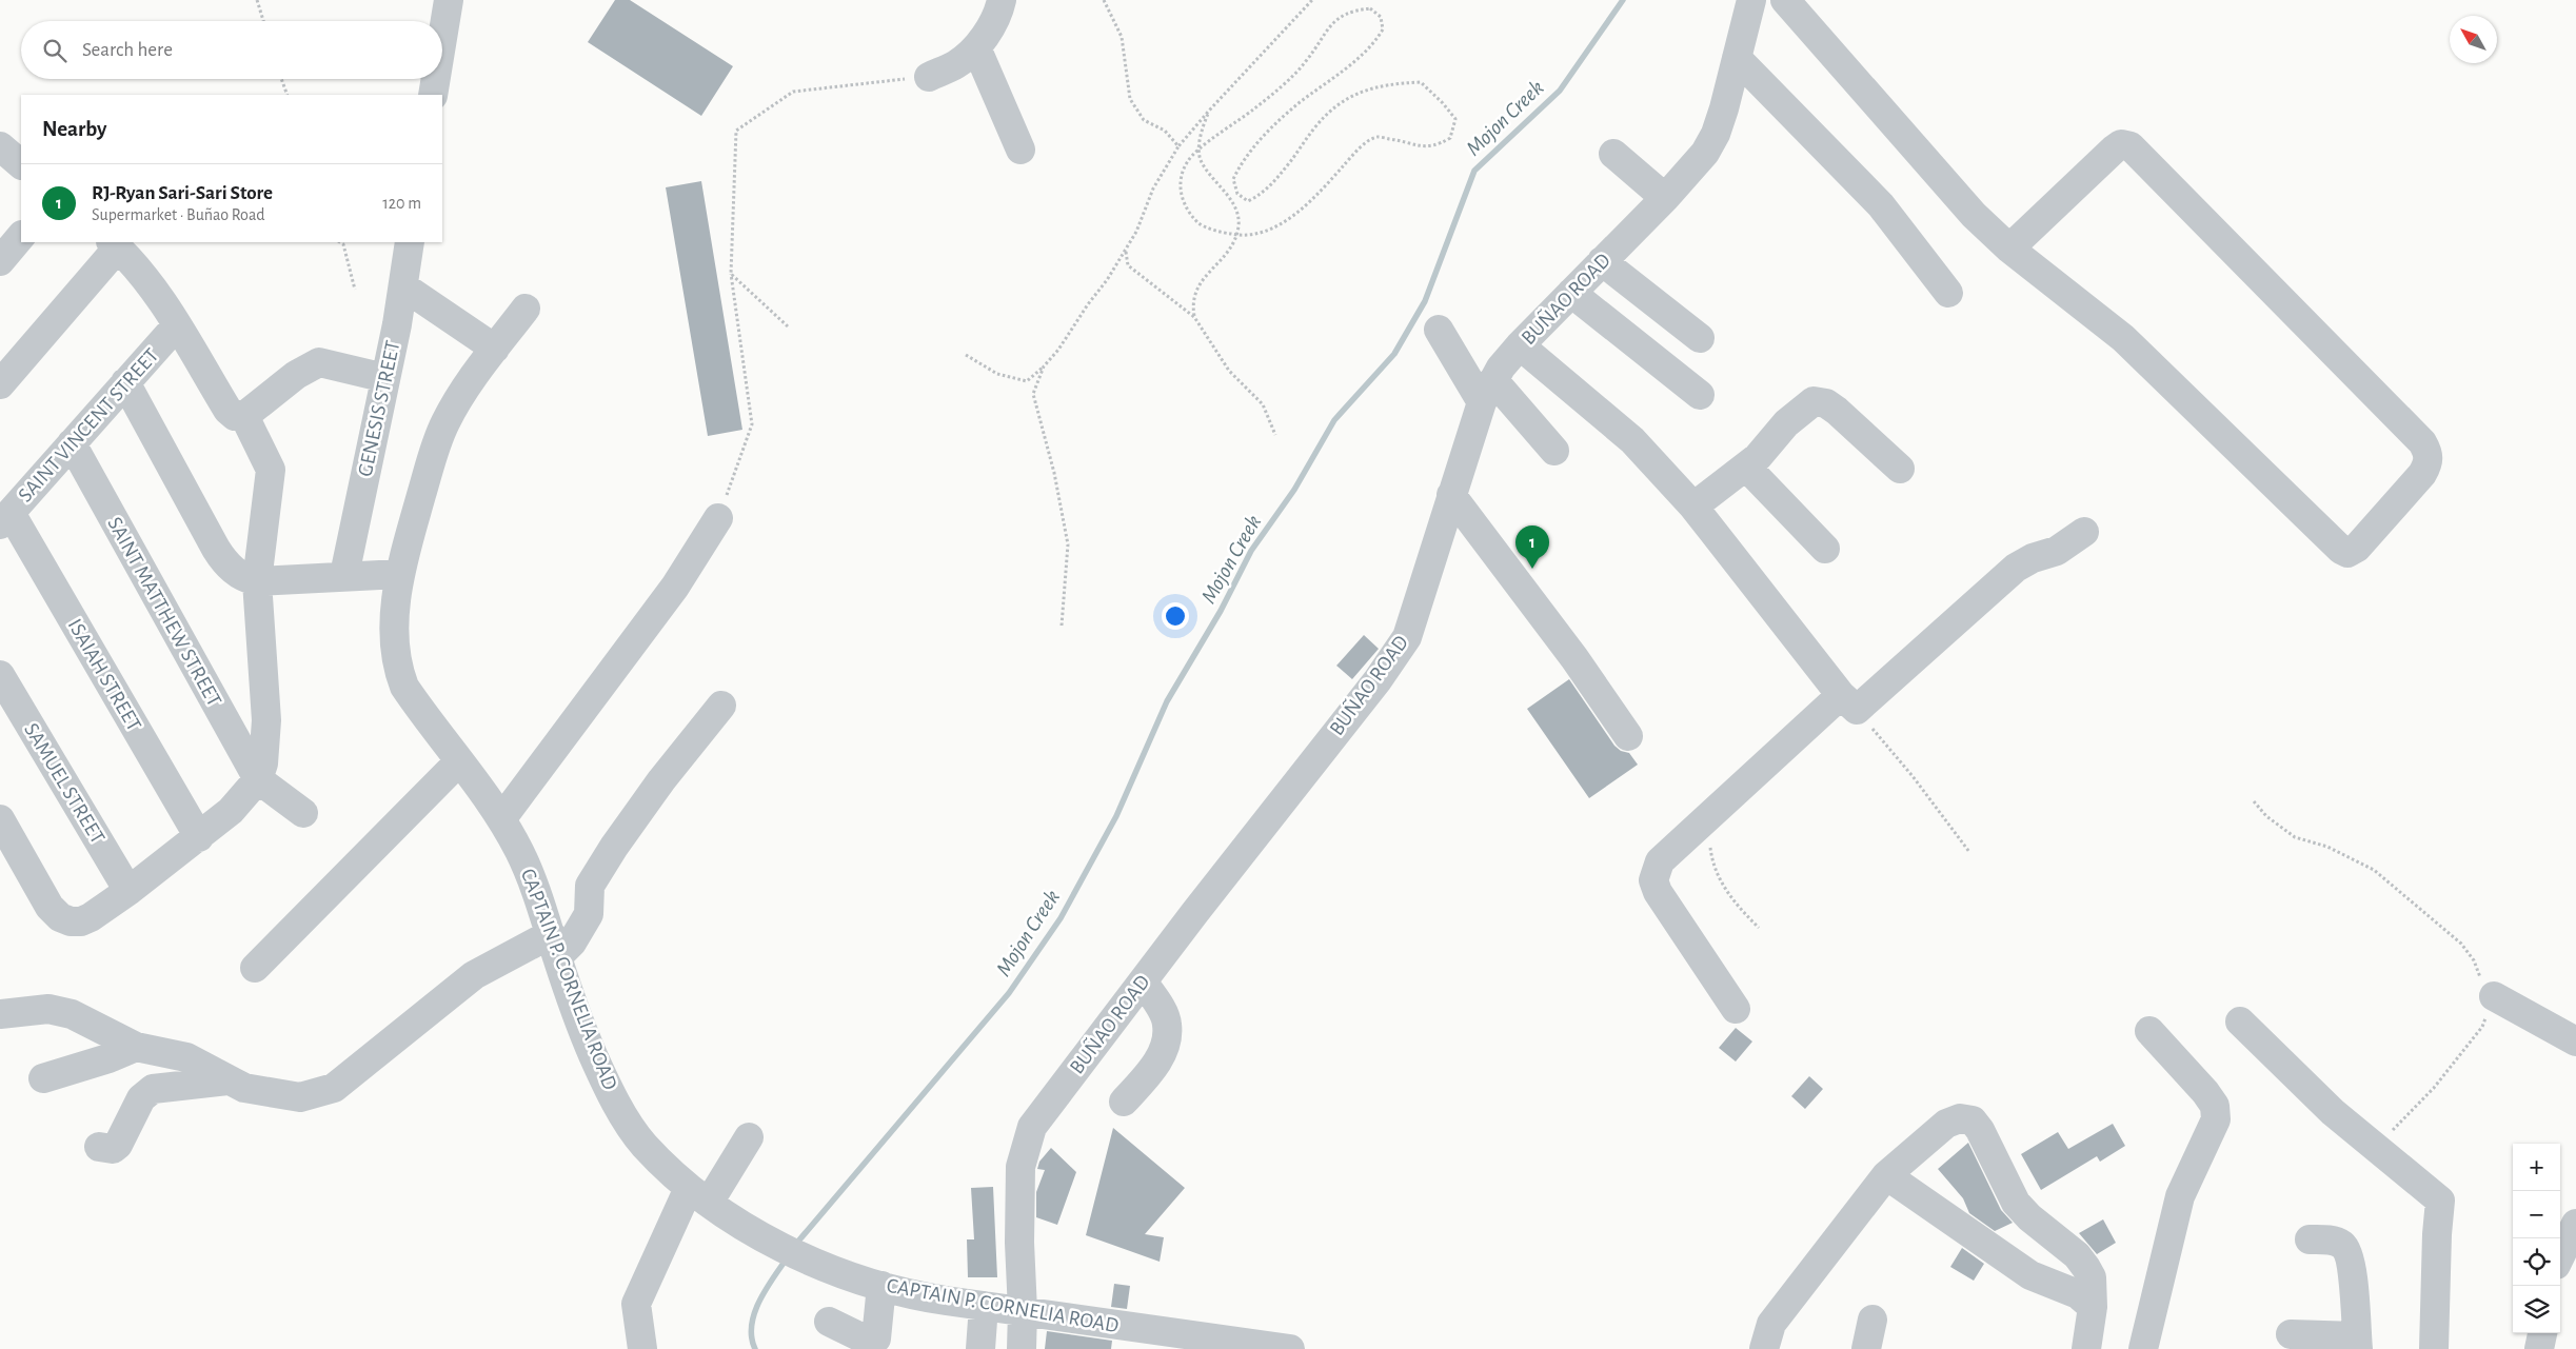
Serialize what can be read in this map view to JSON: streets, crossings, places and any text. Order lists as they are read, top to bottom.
{
  "streets": {
    "street": [
      "BUÑAO ROAD",
      "GENESIS STREET",
      "SAINT VINCENT STREET",
      "SAINT MATTHEW STREET",
      "ISAIAH STREET",
      "SAMUEL STREET",
      "CAPTAIN P. CORNELIA ROAD"
    ]
  },
  "crossings": [
    ["BUÑAO ROAD", "CAPTAIN P. CORNELIA ROAD"],
    ["SAINT VINCENT STREET", "SAINT MATTHEW STREET"],
    ["SAINT VINCENT STREET", "ISAIAH STREET"]
  ],
  "water": ["Mojon Creek"],
  "north": "top left",
  "page": {
    "search": "Search here",
    "heading": "Nearby",
    "list": [
      {
        "mark": "1",
        "name": "RJ-Ryan Sari-Sari Store",
        "note": "Supermarket · Buñao Road",
        "value": "120 m"
      }
    ],
    "pins": "1",
    "map_buttons": ["+", "−"]
  }
}
